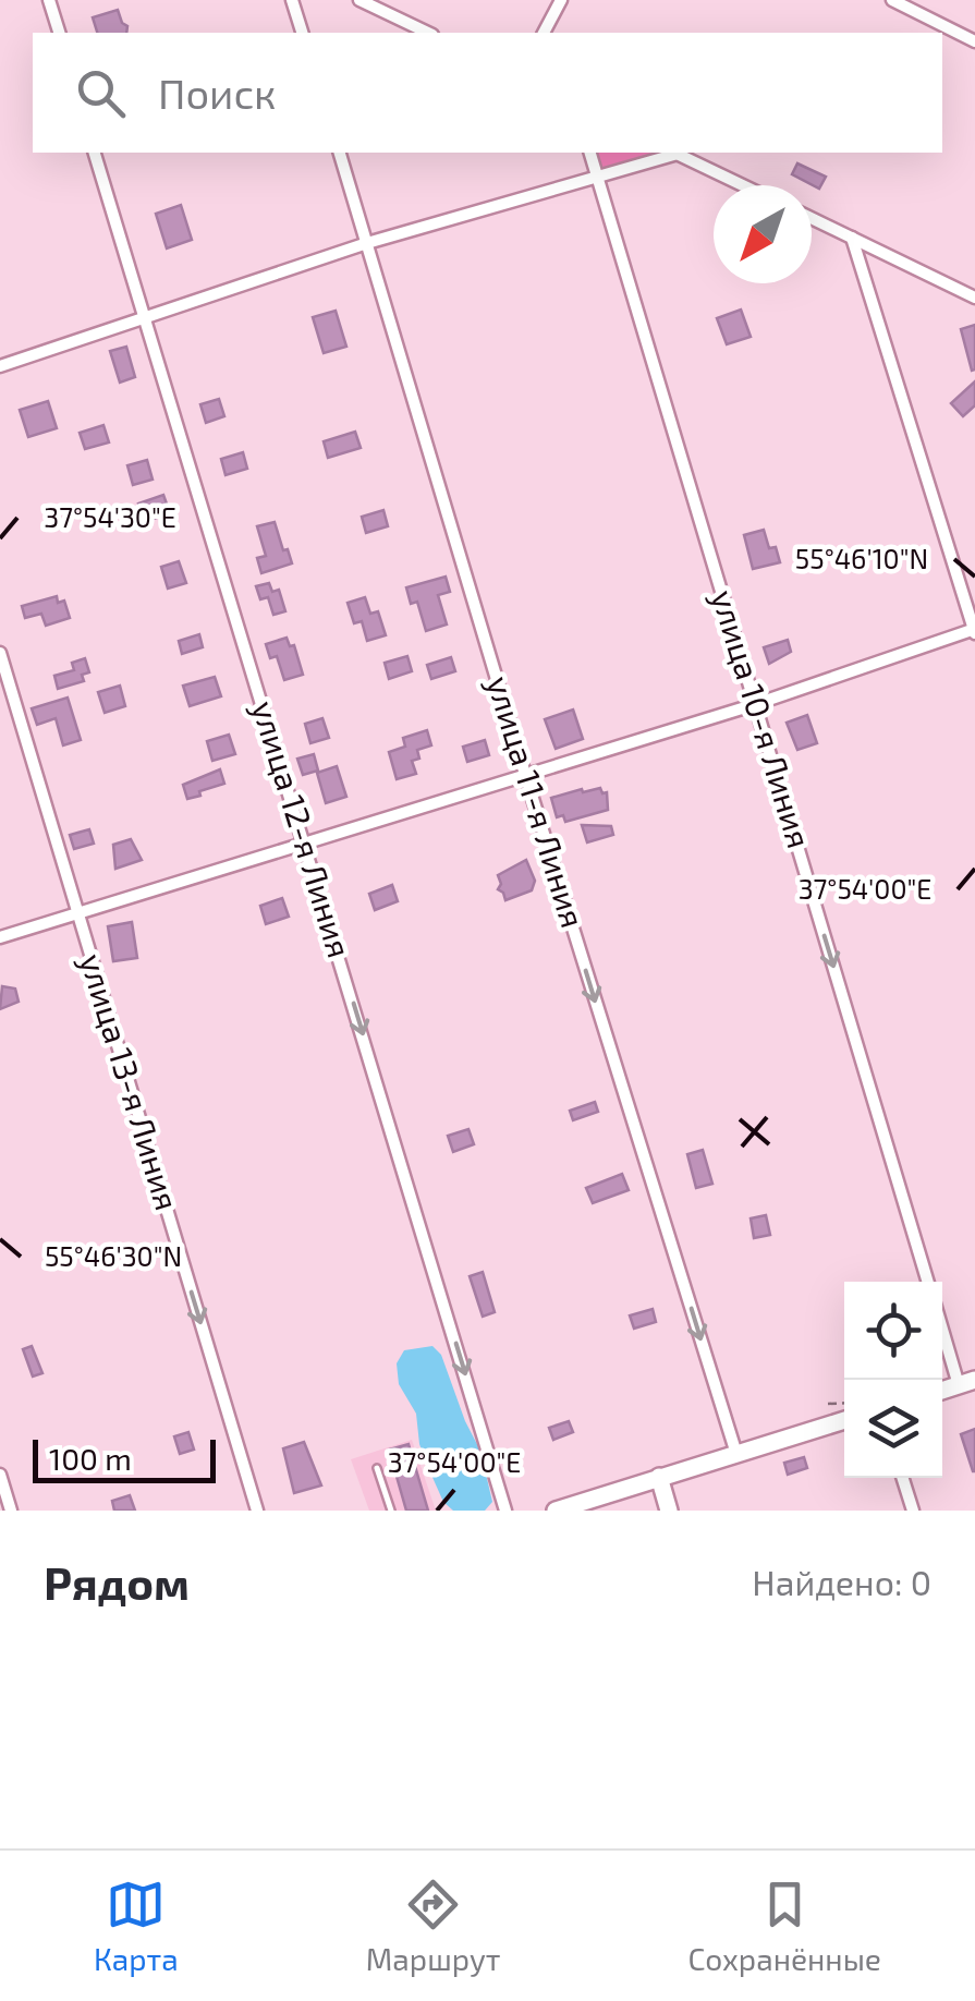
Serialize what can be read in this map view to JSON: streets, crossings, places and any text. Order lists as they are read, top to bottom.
{
  "streets": {
    "street": [
      "улица 10-я Линия",
      "улица 11-я Линия",
      "улица 12-я Линия",
      "улица 13-я Линия"
    ]
  },
  "one_way": [
    "улица 10-я Линия",
    "улица 11-я Линия",
    "улица 12-я Линия",
    "улица 13-я Линия"
  ],
  "scale_bar": "100 m",
  "north": "bottom left",
  "page": {
    "search": "Поиск",
    "scale": "100 m",
    "heading": ["Рядом", "Найдено: 0"],
    "nav": ["Карта", "Маршрут", "Сохранённые"]
  },
  "coordinates": [
    "37°54'30\"E",
    "55°46'10\"N",
    "37°54'00\"E",
    "55°46'30\"N"
  ]
}
